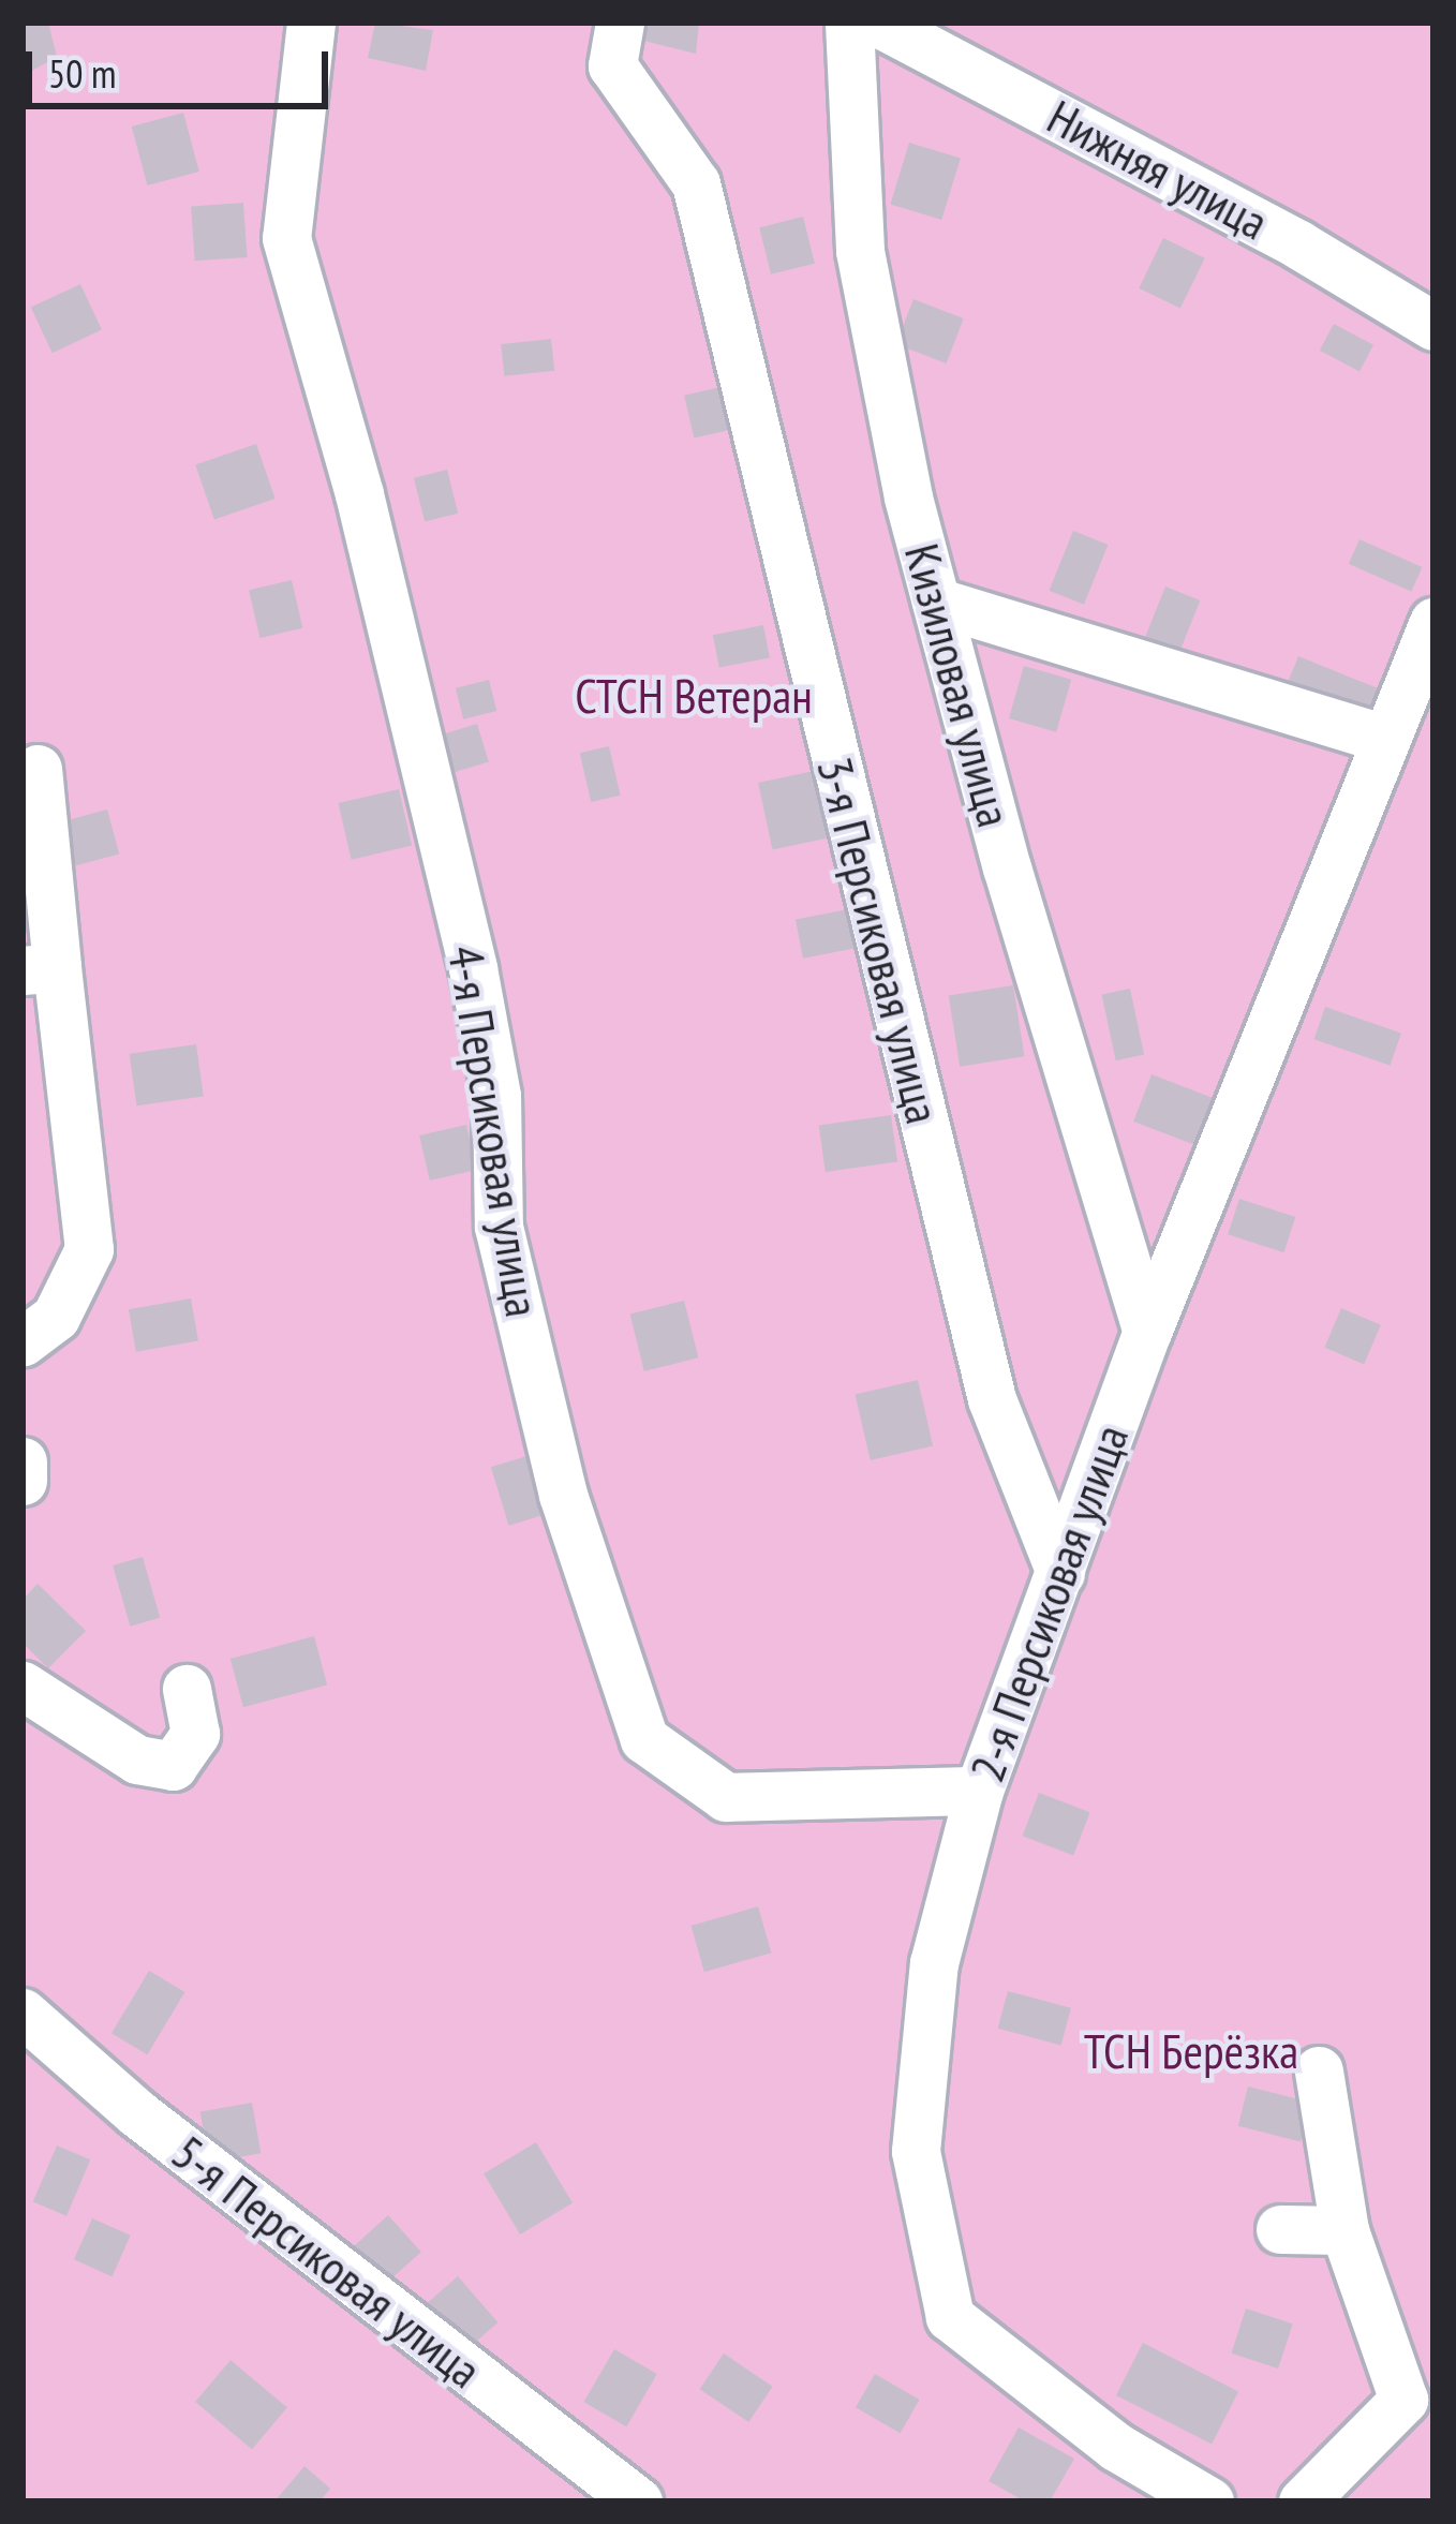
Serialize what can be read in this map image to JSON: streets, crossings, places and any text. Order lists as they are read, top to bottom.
{
  "streets": {
    "lane": [
      "Нижняя улица",
      "Кизиловая улица",
      "3-я Персиковая улица",
      "4-я Персиковая улица",
      "2-я Персиковая улица",
      "5-я Персиковая улица"
    ]
  },
  "crossings": [
    ["Кизиловая улица", "2-я Персиковая улица"],
    ["3-я Персиковая улица", "2-я Персиковая улица"],
    ["4-я Персиковая улица", "2-я Персиковая улица"]
  ],
  "parks": ["СТСН Ветеран", "ТСН Берёзка"],
  "scale_bar": "50 m"
}
